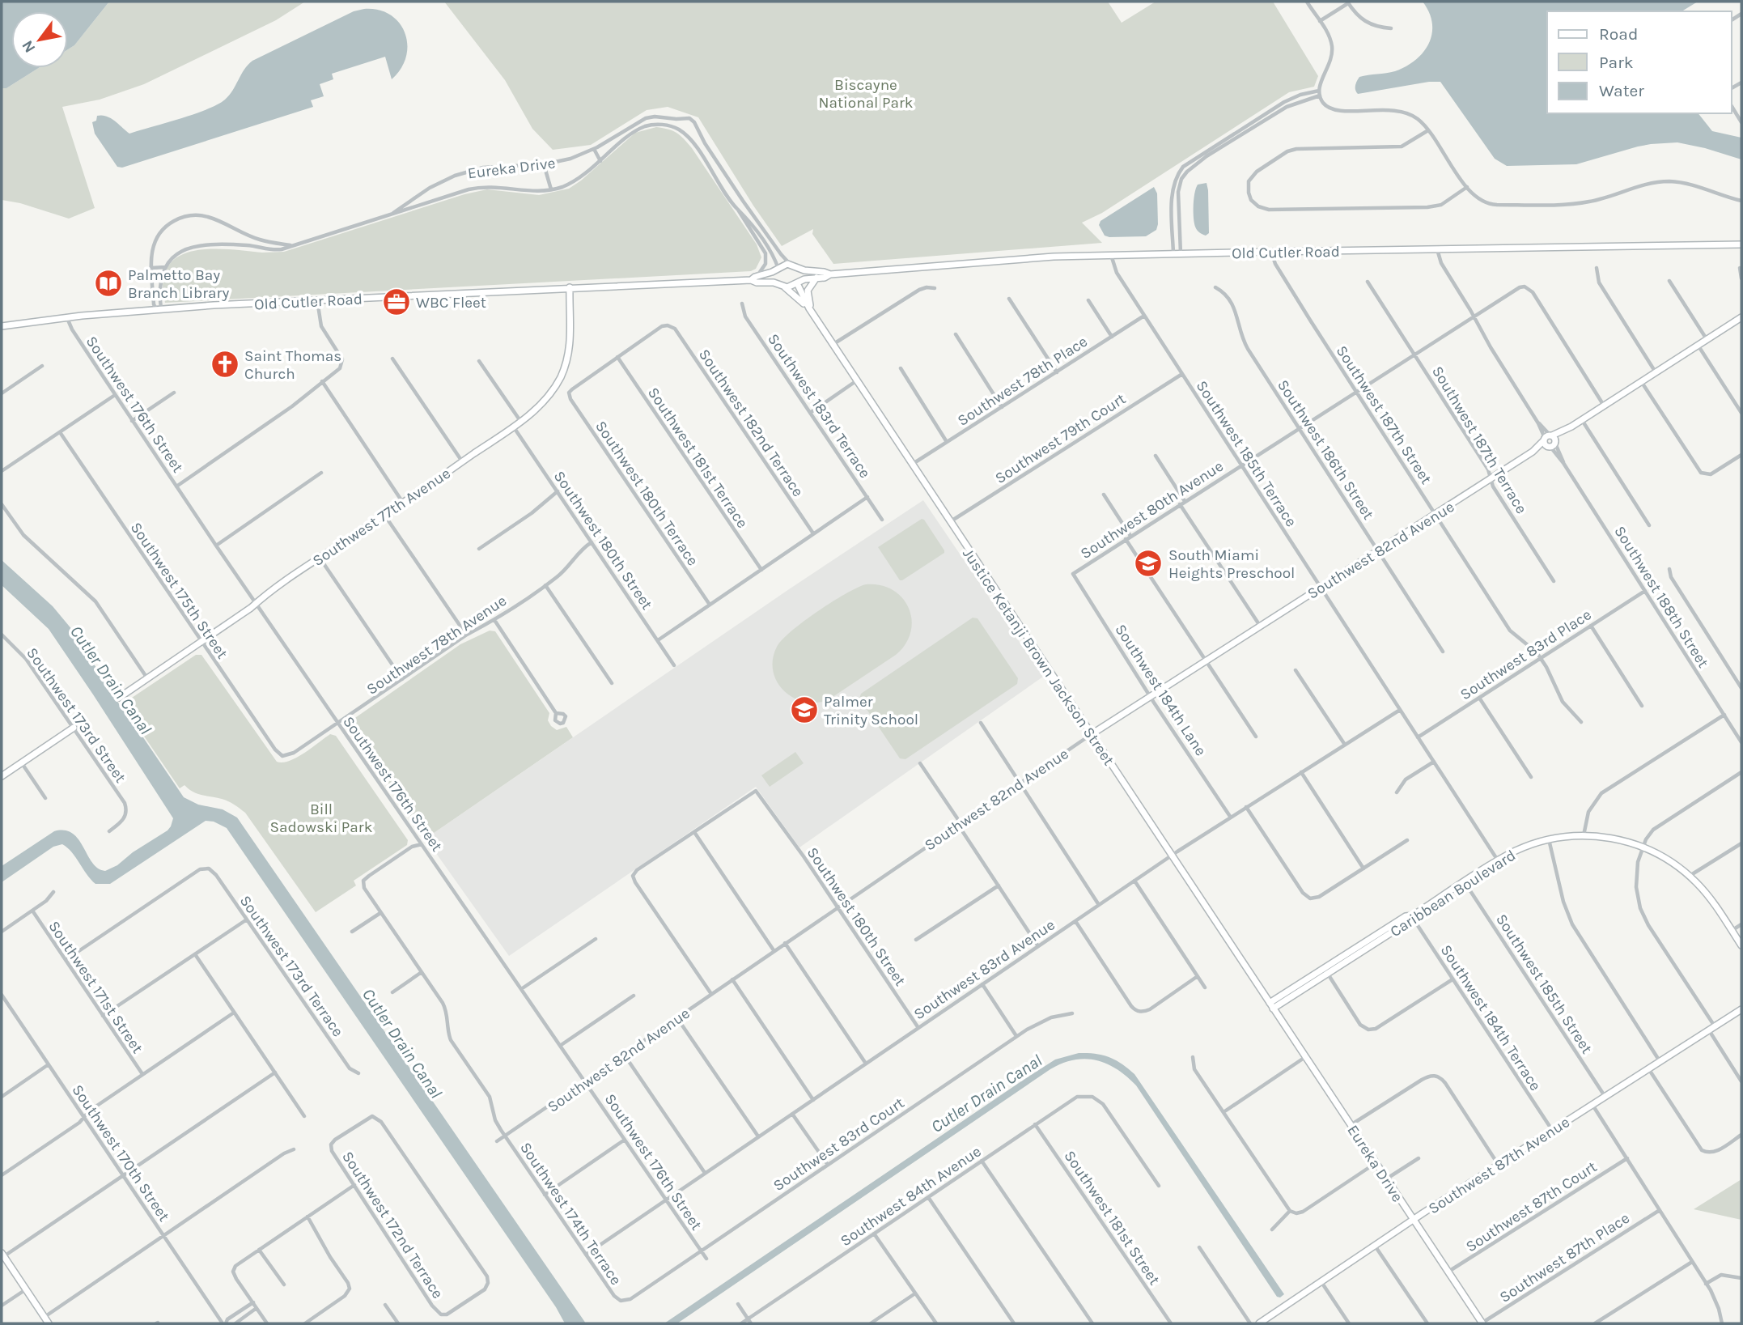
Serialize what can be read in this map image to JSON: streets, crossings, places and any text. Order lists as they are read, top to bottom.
{
  "streets": {
    "main road": [
      "Eureka Drive",
      "Old Cutler Road",
      "Southwest 77th Avenue",
      "Southwest 82nd Avenue",
      "Justice Ketanji Brown Jackson Street",
      "Caribbean Boulevard",
      "Southwest 87th Avenue"
    ],
    "street": [
      "Southwest 78th Place",
      "Southwest 176th Street",
      "Southwest 183rd Terrace",
      "Southwest 187th Street",
      "Southwest 182nd Terrace",
      "Southwest 79th Court",
      "Southwest 187th Terrace",
      "Southwest 186th Street",
      "Southwest 185th Terrace",
      "Southwest 181st Terrace",
      "Southwest 180th Terrace",
      "Southwest 80th Avenue",
      "Southwest 180th Street",
      "Southwest 175th Street",
      "Southwest 188th Street",
      "Southwest 78th Avenue",
      "Southwest 83rd Place",
      "Southwest 184th Lane",
      "Southwest 173rd Street",
      "Southwest 173rd Terrace",
      "Southwest 83rd Avenue",
      "Southwest 185th Street",
      "Southwest 171st Street",
      "Southwest 184th Terrace",
      "Southwest 83rd Court",
      "Southwest 170th Street",
      "Southwest 84th Avenue",
      "Southwest 87th Court",
      "Southwest 174th Terrace",
      "Southwest 181st Street",
      "Southwest 172nd Terrace",
      "Southwest 87th Place"
    ]
  },
  "crossings": [
    ["Eureka Drive", "Old Cutler Road"],
    ["Eureka Drive", "Justice Ketanji Brown Jackson Street"],
    ["Eureka Drive", "Caribbean Boulevard"],
    ["Eureka Drive", "Southwest 87th Avenue"],
    ["Eureka Drive", "Southwest 87th Court"],
    ["Eureka Drive", "Southwest 87th Place"],
    ["Old Cutler Road", "Southwest 176th Street"],
    ["Old Cutler Road", "Southwest 187th Street"],
    ["Old Cutler Road", "Southwest 185th Terrace"],
    ["Old Cutler Road", "Southwest 77th Avenue"],
    ["Old Cutler Road", "Southwest 188th Street"],
    ["Old Cutler Road", "Justice Ketanji Brown Jackson Street"],
    ["Southwest 78th Place", "Southwest 185th Terrace"],
    ["Southwest 78th Place", "Justice Ketanji Brown Jackson Street"],
    ["Southwest 176th Street", "Southwest 77th Avenue"],
    ["Southwest 176th Street", "Southwest 82nd Avenue"],
    ["Southwest 176th Street", "Southwest 78th Avenue"],
    ["Southwest 176th Street", "Southwest 83rd Avenue"],
    ["Southwest 176th Street", "Southwest 83rd Court"],
    ["Southwest 187th Street", "Southwest 80th Avenue"],
    ["Southwest 187th Street", "Southwest 82nd Avenue"],
    ["Southwest 187th Street", "Southwest 83rd Place"],
    ["Southwest 182nd Terrace", "Southwest 181st Terrace"],
    ["Southwest 182nd Terrace", "Southwest 180th Terrace"],
    ["Southwest 79th Court", "Southwest 185th Terrace"],
    ["Southwest 79th Court", "Justice Ketanji Brown Jackson Street"],
    ["Southwest 187th Terrace", "Southwest 80th Avenue"],
    ["Southwest 187th Terrace", "Southwest 82nd Avenue"],
    ["Southwest 186th Street", "Southwest 80th Avenue"],
    ["Southwest 186th Street", "Southwest 82nd Avenue"],
    ["Southwest 185th Terrace", "Southwest 80th Avenue"],
    ["Southwest 185th Terrace", "Southwest 82nd Avenue"],
    ["Southwest 185th Terrace", "Southwest 83rd Place"],
    ["Southwest 185th Terrace", "Caribbean Boulevard"],
    ["Southwest 185th Terrace", "Southwest 83rd Avenue"],
    ["Southwest 181st Terrace", "Southwest 180th Terrace"],
    ["Southwest 80th Avenue", "Southwest 188th Street"],
    ["Southwest 80th Avenue", "Southwest 184th Lane"],
    ["Southwest 77th Avenue", "Southwest 180th Street"],
    ["Southwest 77th Avenue", "Southwest 175th Street"],
    ["Southwest 180th Street", "Southwest 82nd Avenue"],
    ["Southwest 180th Street", "Southwest 78th Avenue"],
    ["Southwest 180th Street", "Southwest 83rd Avenue"],
    ["Southwest 82nd Avenue", "Southwest 188th Street"],
    ["Southwest 82nd Avenue", "Justice Ketanji Brown Jackson Street"],
    ["Southwest 82nd Avenue", "Southwest 184th Lane"],
    ["Southwest 82nd Avenue", "Southwest 174th Terrace"],
    ["Southwest 175th Street", "Southwest 78th Avenue"],
    ["Southwest 188th Street", "Southwest 83rd Place"],
    ["Justice Ketanji Brown Jackson Street", "Caribbean Boulevard"],
    ["Justice Ketanji Brown Jackson Street", "Southwest 83rd Avenue"],
    ["Southwest 184th Lane", "Southwest 83rd Avenue"],
    ["Caribbean Boulevard", "Southwest 185th Street"],
    ["Caribbean Boulevard", "Southwest 184th Terrace"],
    ["Southwest 173rd Terrace", "Southwest 171st Street"],
    ["Southwest 83rd Avenue", "Southwest 174th Terrace"],
    ["Southwest 185th Street", "Southwest 87th Avenue"],
    ["Southwest 184th Terrace", "Southwest 87th Avenue"],
    ["Southwest 83rd Court", "Southwest 174th Terrace"],
    ["Southwest 84th Avenue", "Southwest 181st Street"]
  ],
  "water": ["Cutler Drain Canal"],
  "parks": ["Biscayne National Park", "Bill Sadowski Park"],
  "places": {
    "library": ["Palmetto Bay Branch Library"],
    "office": ["WBC Fleet"],
    "church": ["Saint Thomas Church"],
    "school or university": ["South Miami Heights Preschool", "Palmer Trinity School"]
  },
  "legend": ["Road", "Park", "Water"],
  "north": "bottom left"
}
